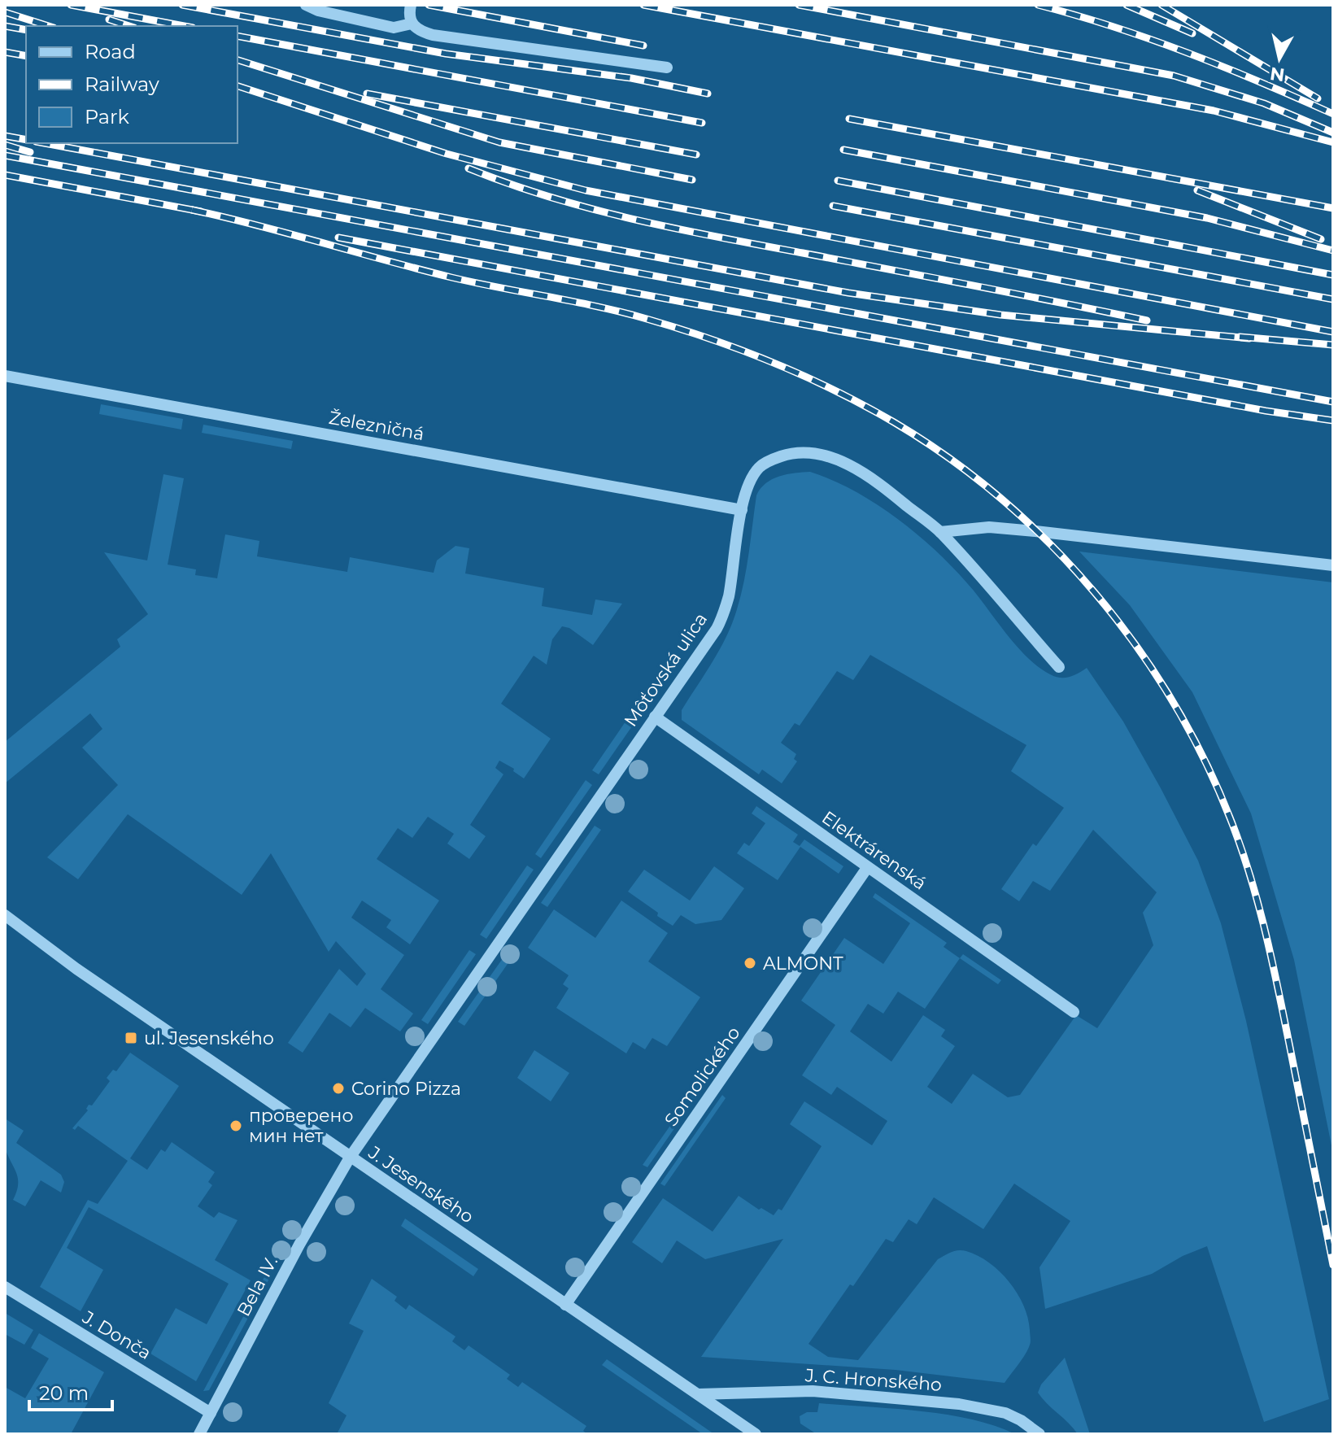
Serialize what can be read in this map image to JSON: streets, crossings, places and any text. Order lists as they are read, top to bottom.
{
  "streets": {
    "street": [
      "Železničná",
      "Môťovská ulica",
      "Elektrárenská",
      "Somolického",
      "J. Jesenského",
      "Bela IV.",
      "J. Donča",
      "J. C. Hronského"
    ]
  },
  "crossings": [
    ["Železničná", "Môťovská ulica"],
    ["Môťovská ulica", "Elektrárenská"],
    ["Môťovská ulica", "J. Jesenského"],
    ["Môťovská ulica", "Bela IV."],
    ["Elektrárenská", "Somolického"],
    ["Somolického", "J. Jesenského"],
    ["J. Jesenského", "Bela IV."],
    ["J. Jesenského", "J. C. Hronského"],
    ["Bela IV.", "J. Donča"]
  ],
  "places": {
    "other": ["ALMONT", "Corino Pizza", "проверено мин нет"],
    "transit": ["ul. Jesenského"]
  },
  "legend": ["Road", "Railway", "Park"],
  "scale_bar": "20 m",
  "north": "bottom"
}
